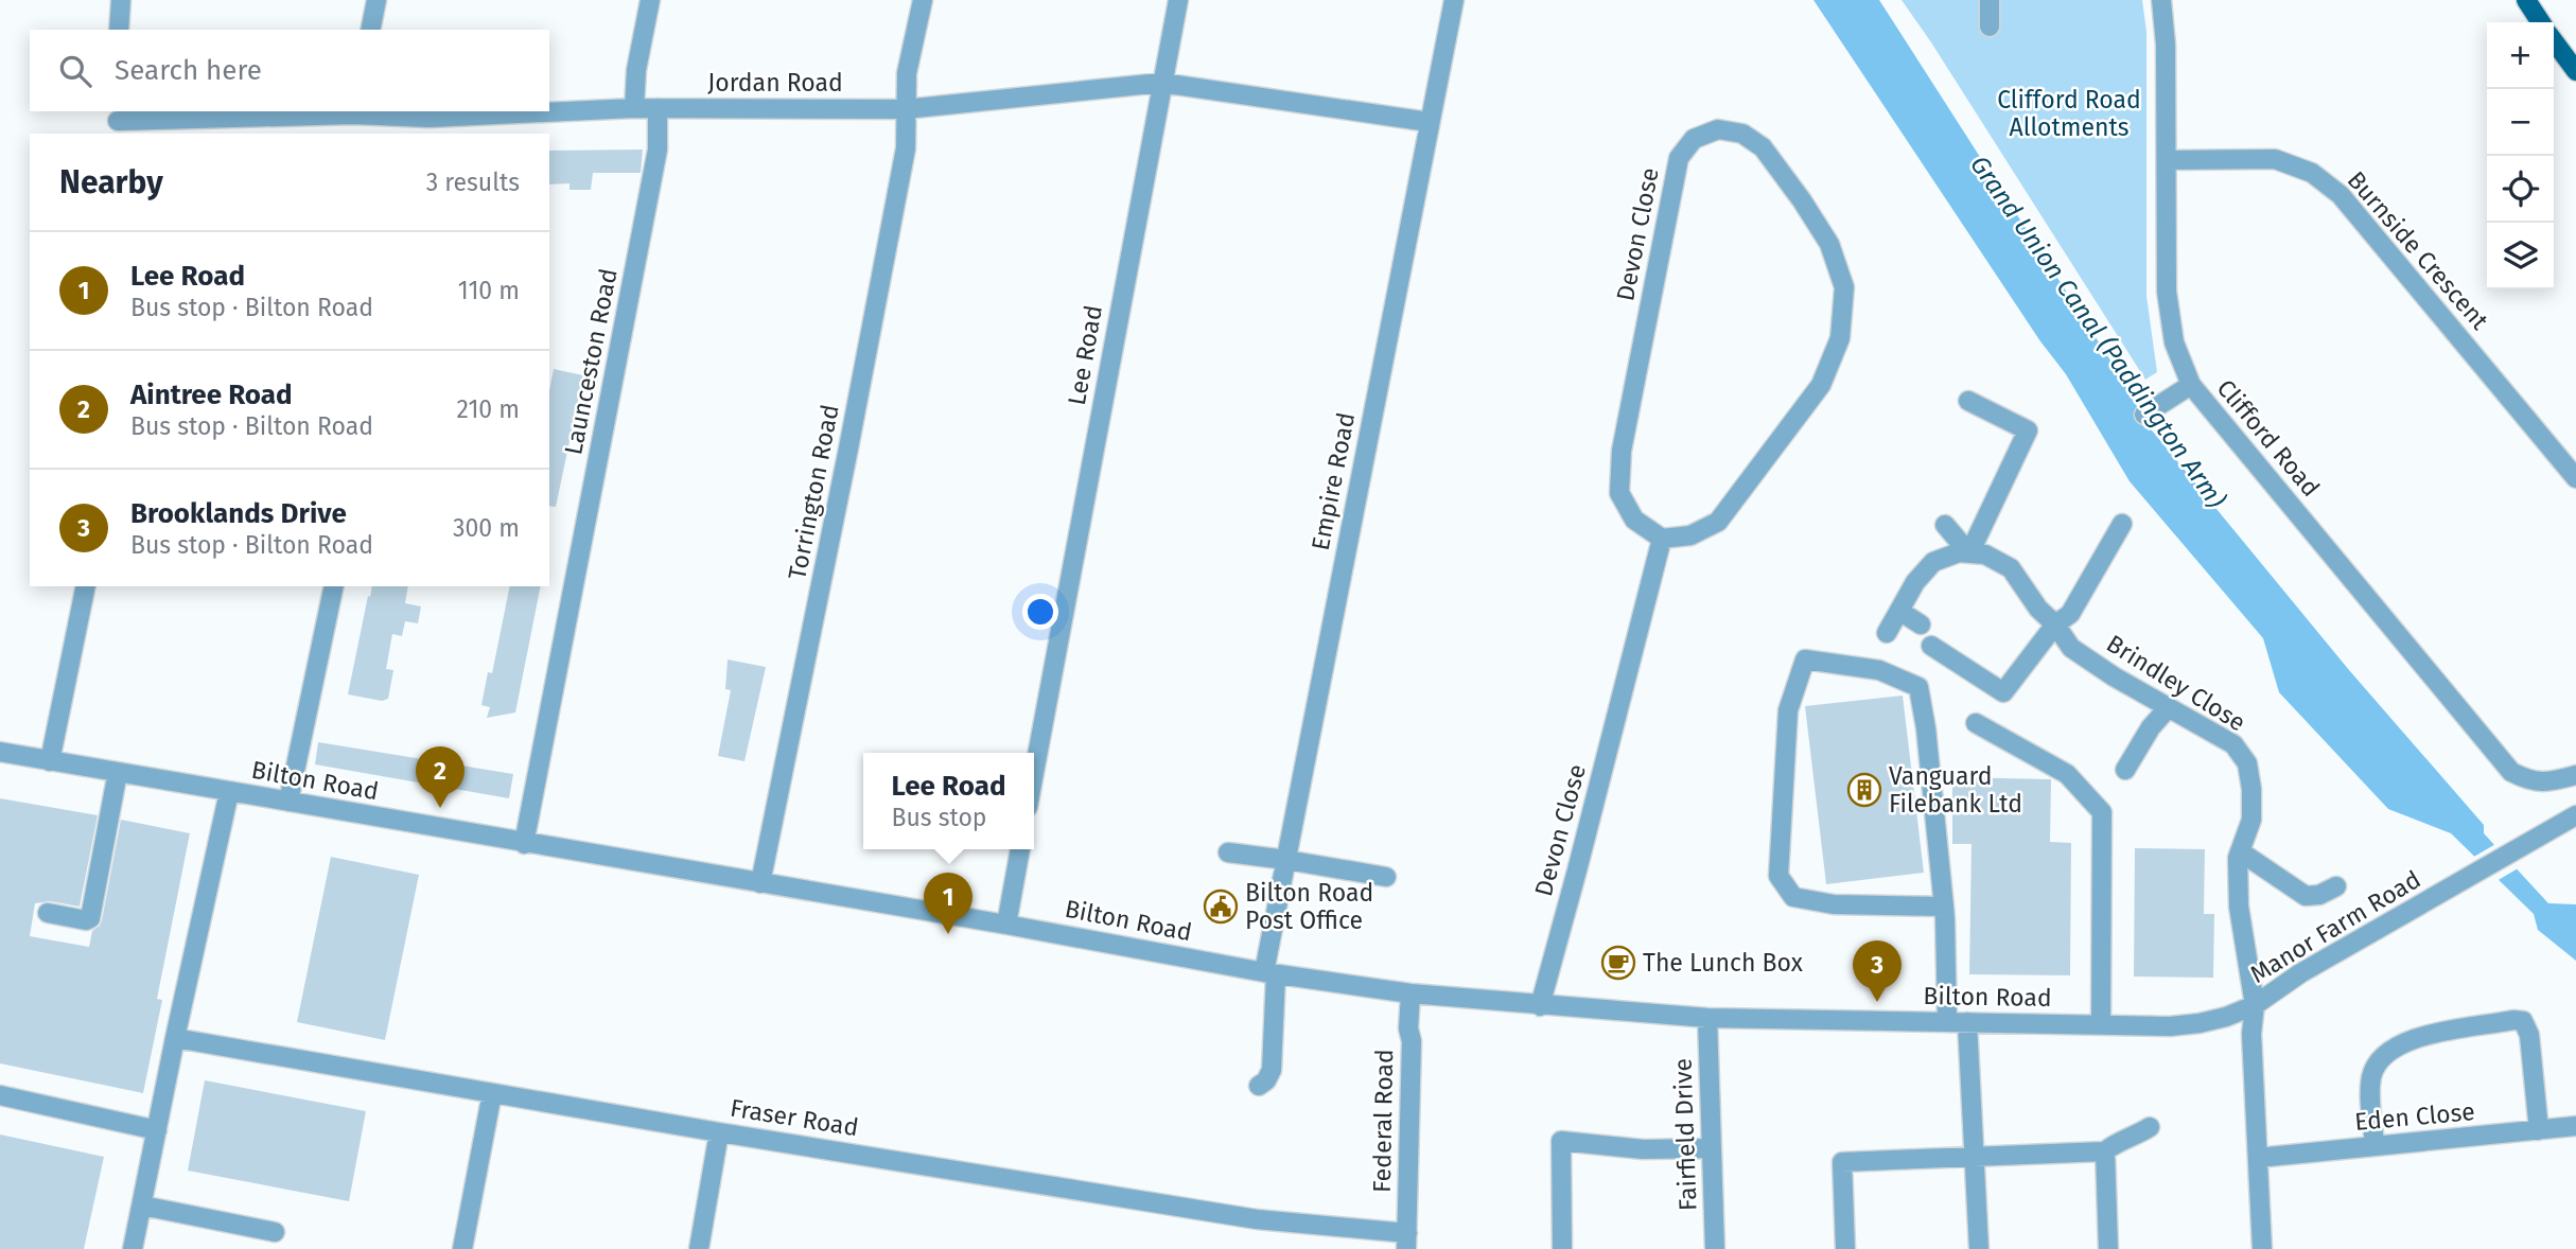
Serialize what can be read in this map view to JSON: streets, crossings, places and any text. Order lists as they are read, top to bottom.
{
  "streets": {
    "street": [
      "Jordan Road",
      "Devon Close",
      "Burnside Crescent",
      "Lee Road",
      "Launceston Road",
      "Clifford Road",
      "Empire Road",
      "Torrington Road",
      "Brindley Close",
      "Bilton Road",
      "Manor Farm Road",
      "Eden Close",
      "Fraser Road",
      "Federal Road",
      "Fairfield Drive"
    ]
  },
  "crossings": [
    ["Jordan Road", "Lee Road"],
    ["Jordan Road", "Launceston Road"],
    ["Jordan Road", "Empire Road"],
    ["Jordan Road", "Torrington Road"],
    ["Devon Close", "Bilton Road"],
    ["Burnside Crescent", "Clifford Road"],
    ["Launceston Road", "Bilton Road"],
    ["Empire Road", "Bilton Road"],
    ["Torrington Road", "Bilton Road"],
    ["Brindley Close", "Bilton Road"],
    ["Brindley Close", "Manor Farm Road"],
    ["Bilton Road", "Manor Farm Road"],
    ["Bilton Road", "Federal Road"],
    ["Bilton Road", "Fairfield Drive"],
    ["Manor Farm Road", "Eden Close"],
    ["Fraser Road", "Federal Road"]
  ],
  "water": ["Grand Union Canal (Paddington Arm)"],
  "parks": ["Clifford Road Allotments"],
  "places": {
    "building": ["Vanguard Filebank Ltd"],
    "public building": ["Bilton Road Post Office"],
    "cafe": ["The Lunch Box"]
  },
  "page": {
    "map_buttons": ["+", "−"],
    "search": "Search here",
    "heading": ["Nearby", "3 results"],
    "list": [
      {
        "mark": "1",
        "name": "Lee Road",
        "note": "Bus stop · Bilton Road",
        "value": "110 m"
      },
      {
        "mark": "2",
        "name": "Aintree Road",
        "note": "Bus stop · Bilton Road",
        "value": "210 m"
      },
      {
        "mark": "3",
        "name": "Brooklands Drive",
        "note": "Bus stop · Bilton Road",
        "value": "300 m"
      }
    ],
    "pins": ["2", "1", "3"],
    "popup": ["Lee Road", "Bus stop"]
  }
}
